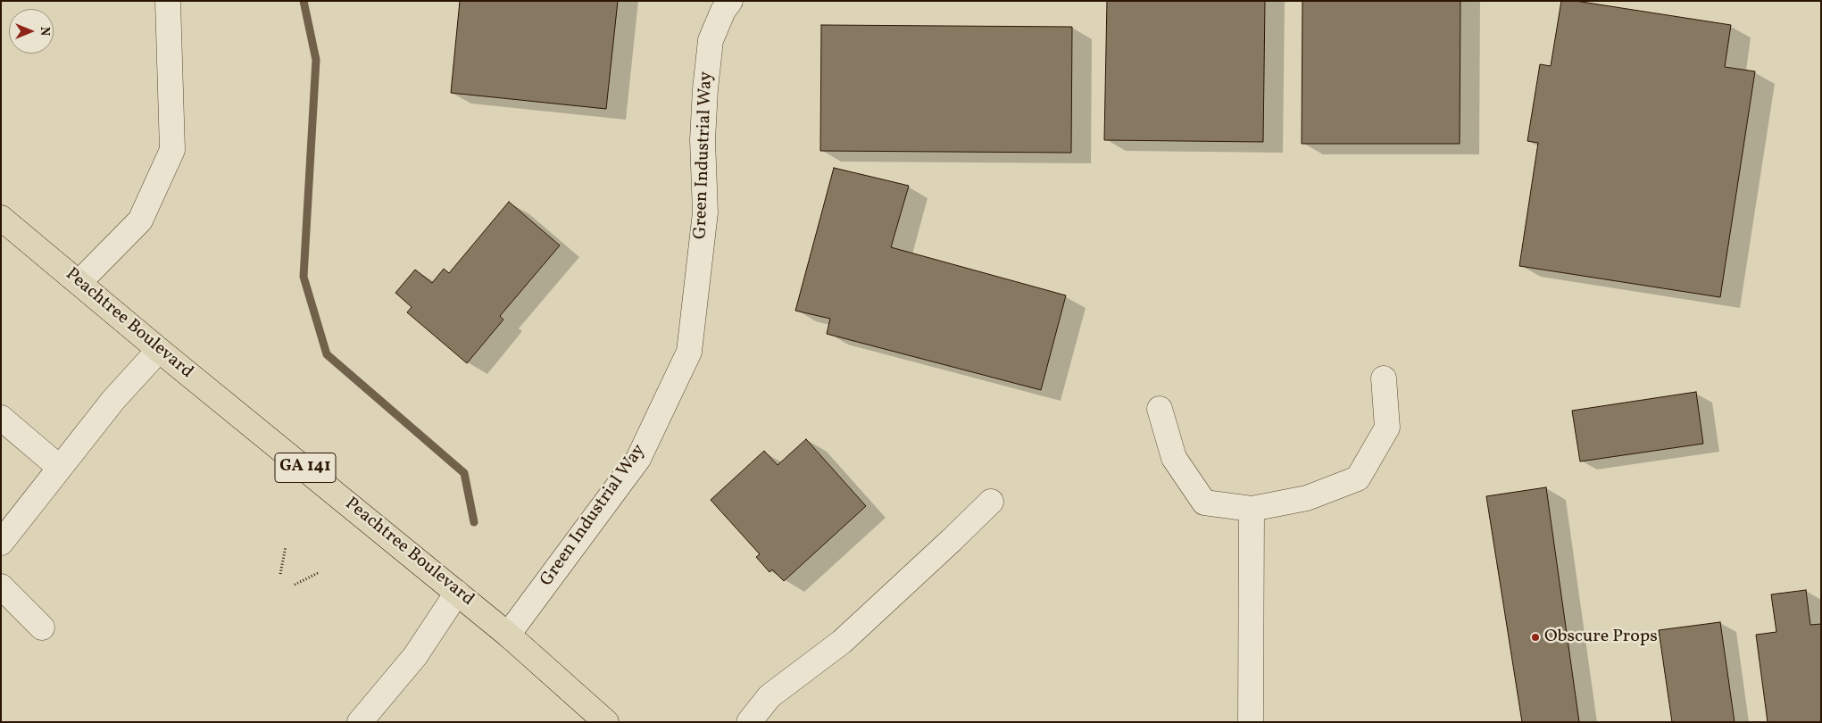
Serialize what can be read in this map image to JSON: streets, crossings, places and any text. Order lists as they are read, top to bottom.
{
  "streets": {
    "highway": ["Peachtree Boulevard", "GA 141"],
    "street": ["Green Industrial Way"]
  },
  "crossings": [
    ["Green Industrial Way", "Peachtree Boulevard"]
  ],
  "places": ["Obscure Props"],
  "north": "right"
}
